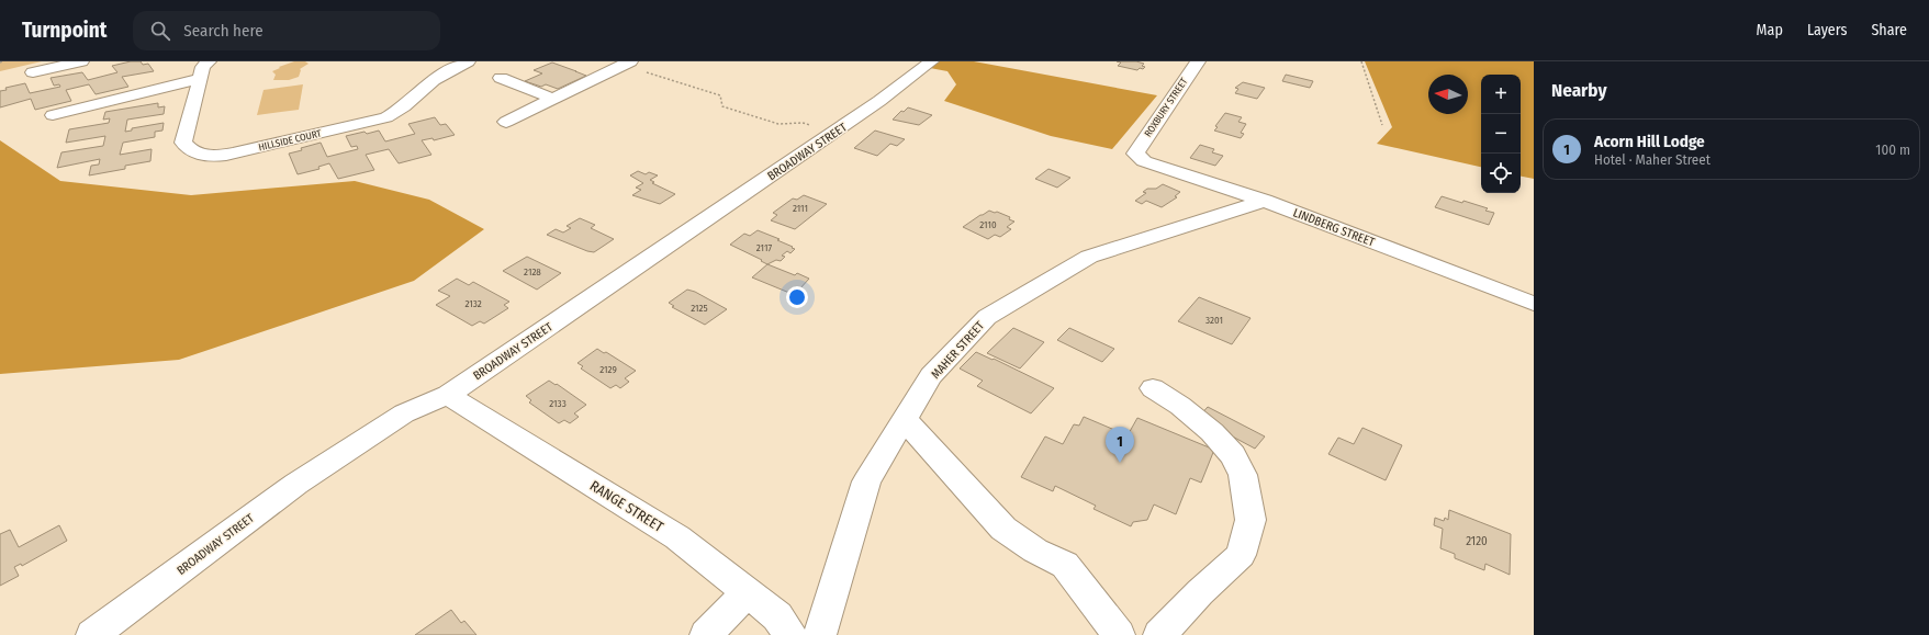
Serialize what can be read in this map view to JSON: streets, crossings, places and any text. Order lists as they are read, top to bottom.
{
  "streets": {
    "street": [
      "ROXBURY STREET",
      "HILLSIDE COURT",
      "BROADWAY STREET",
      "LINDBERG STREET",
      "MAHER STREET",
      "RANGE STREET"
    ]
  },
  "crossings": [
    ["ROXBURY STREET", "LINDBERG STREET"],
    ["BROADWAY STREET", "RANGE STREET"],
    ["LINDBERG STREET", "MAHER STREET"]
  ],
  "house_numbers": [
    "2111",
    "2110",
    "2117",
    "2128",
    "2132",
    "2125",
    "3201",
    "2129",
    "2133",
    "2120"
  ],
  "north": "left",
  "page": {
    "header": "Turnpoint",
    "search": "Search here",
    "nav": ["Map", "Layers", "Share"],
    "heading": "Nearby",
    "map_buttons": ["+", "−"],
    "list": [
      {
        "mark": "1",
        "name": "Acorn Hill Lodge",
        "note": "Hotel · Maher Street",
        "value": "100 m"
      }
    ],
    "pins": "1"
  }
}
